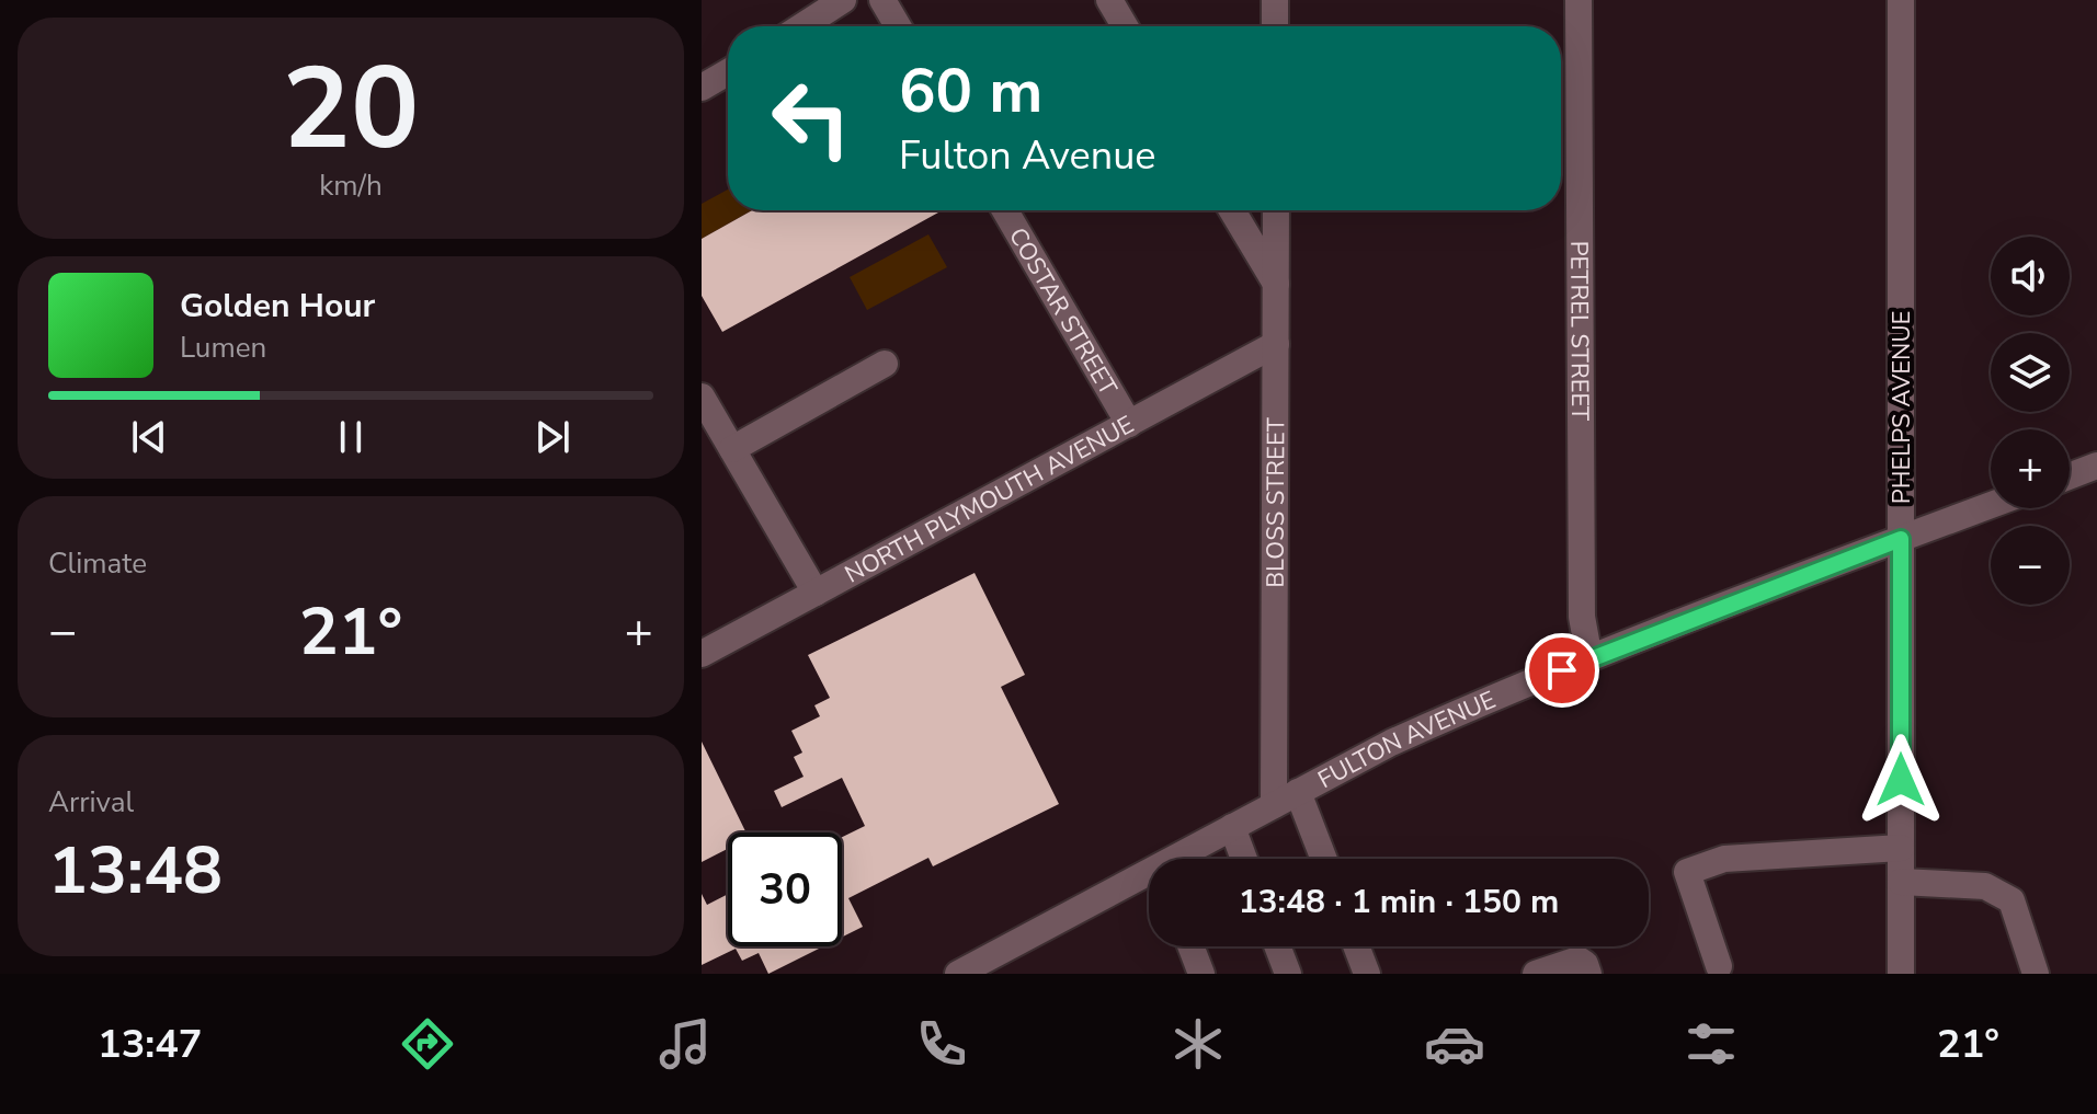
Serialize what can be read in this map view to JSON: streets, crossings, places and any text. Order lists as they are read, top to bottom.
{
  "streets": {
    "street": [
      "COSTAR STREET",
      "PETREL STREET",
      "PHELPS AVENUE",
      "NORTH PLYMOUTH AVENUE",
      "BLOSS STREET",
      "FULTON AVENUE"
    ]
  },
  "crossings": [
    ["COSTAR STREET", "NORTH PLYMOUTH AVENUE"],
    ["PETREL STREET", "FULTON AVENUE"],
    ["PHELPS AVENUE", "FULTON AVENUE"],
    ["NORTH PLYMOUTH AVENUE", "BLOSS STREET"],
    ["BLOSS STREET", "FULTON AVENUE"]
  ],
  "page": {
    "tile": [
      ["20", "km/h"],
      "Climate",
      ["Arrival", "13:48"]
    ],
    "turn": ["60 m", "Fulton Avenue"],
    "map_buttons": ["+", "−"],
    "song": ["Golden Hour", "Lumen"],
    "heat": ["−", "21°", "+"],
    "limit": "30",
    "trip": "13:48 · 1 min · 150 m",
    "tabs": ["13:47", "21°"]
  }
}
